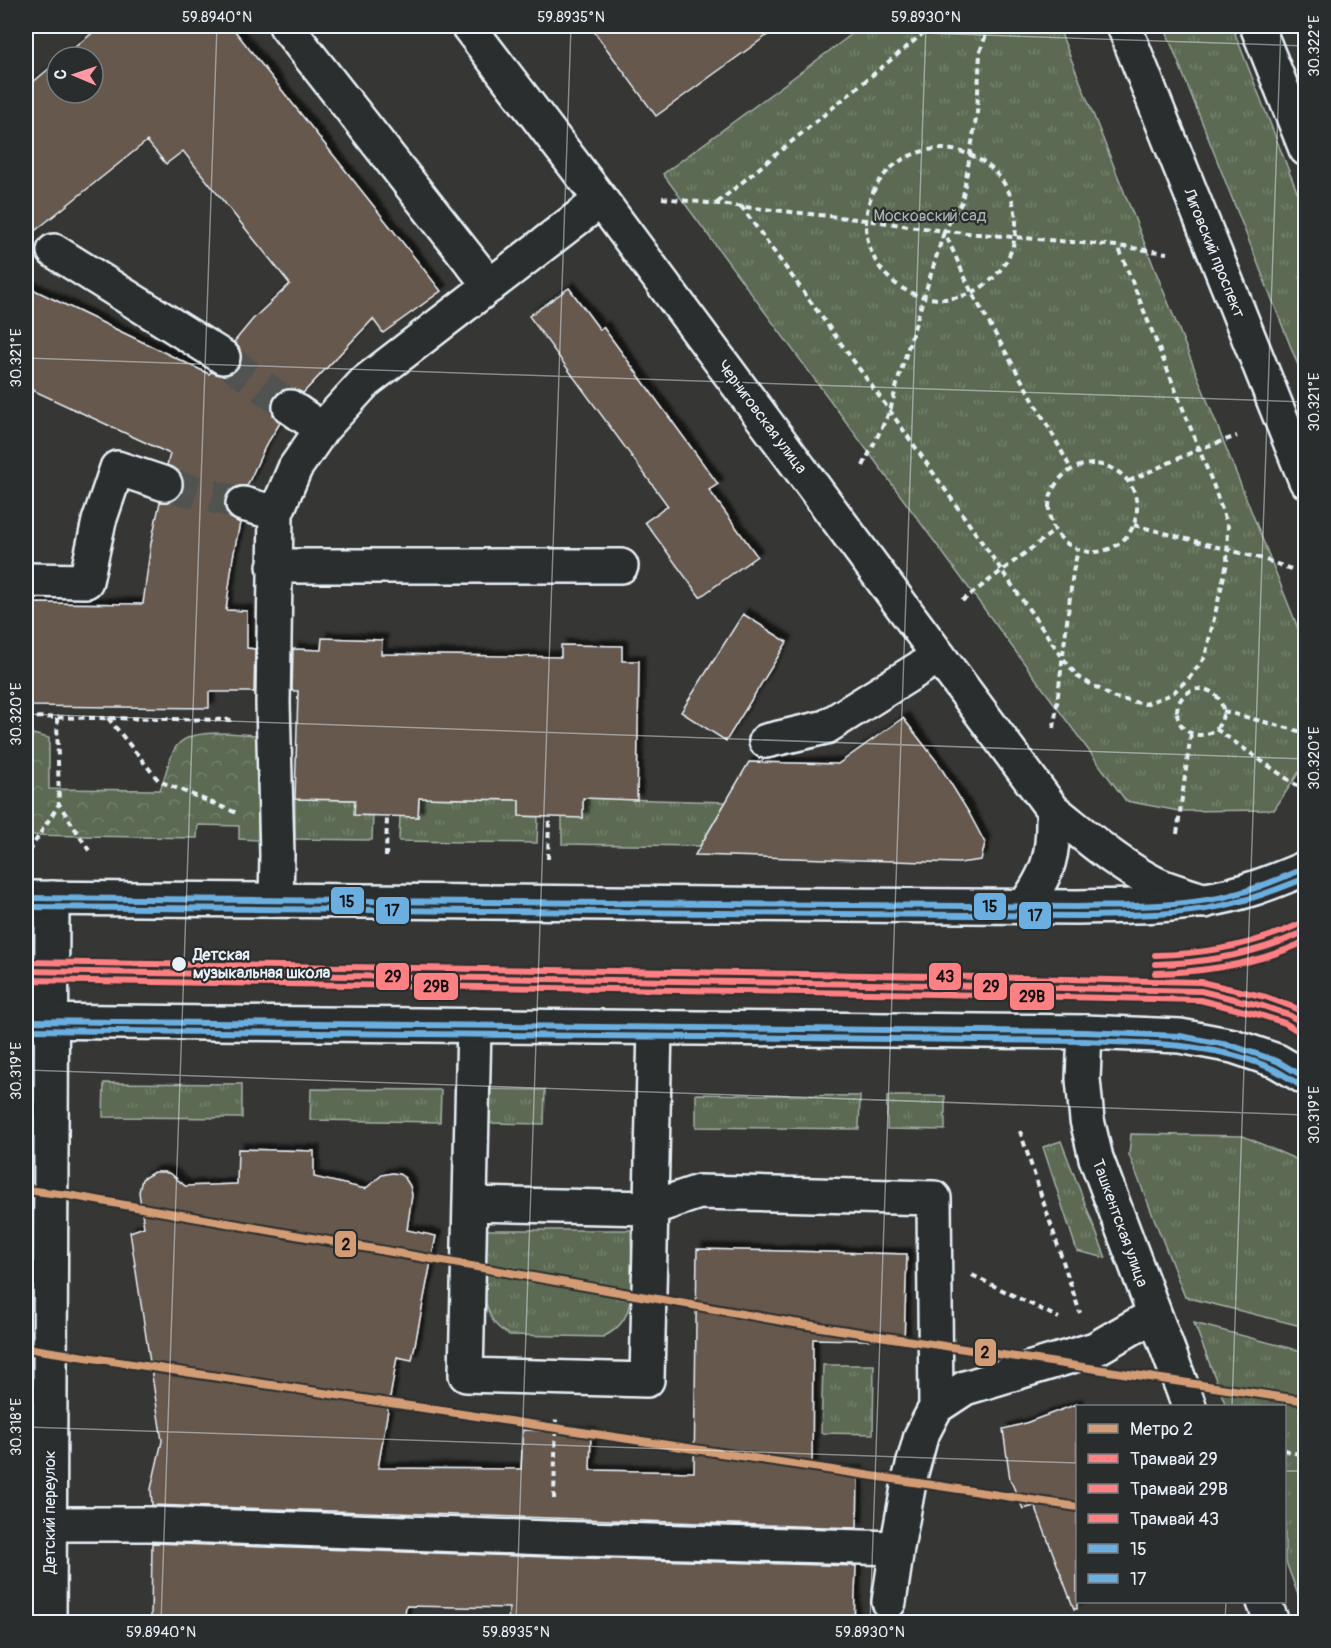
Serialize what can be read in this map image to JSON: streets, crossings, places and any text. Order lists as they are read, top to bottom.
{
  "streets": {
    "main road": [
      "Лиговский проспект",
      "Черниговская улица",
      "Ташкентская улица",
      "Детский переулок"
    ]
  },
  "parks": ["Московский сад"],
  "places": ["Детская музыкальная школа"],
  "lines": [
    "transit line 15",
    "transit line 17",
    "tram line 43",
    "tram line 29",
    "tram line 29В",
    "metro line 2"
  ],
  "legend": [
    "Метро 2",
    "Трамвай 29",
    "Трамвай 29В",
    "Трамвай 43",
    "15",
    "17"
  ],
  "north": "left",
  "coordinates": [
    "59.8940°N",
    "59.8935°N",
    "59.8930°N",
    "30.322°E",
    "30.321°E",
    "30.320°E",
    "30.319°E",
    "30.318°E"
  ]
}
